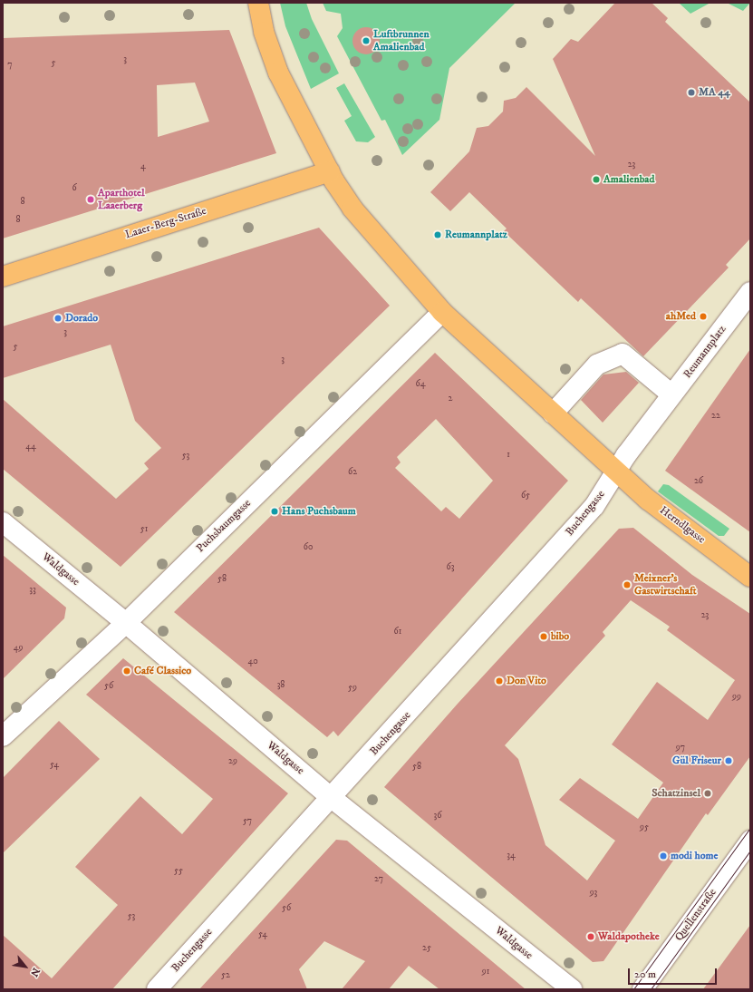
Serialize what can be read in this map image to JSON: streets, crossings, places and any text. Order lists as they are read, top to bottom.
{
  "streets": {
    "main road": ["Laaer-Berg-Straße", "Herndlgasse"],
    "street": [
      "Reumannplatz",
      "Buchengasse",
      "Puchsbaumgasse",
      "Waldgasse",
      "Quellenstraße"
    ]
  },
  "crossings": [
    ["Reumannplatz", "Buchengasse"],
    ["Reumannplatz", "Herndlgasse"],
    ["Buchengasse", "Herndlgasse"],
    ["Buchengasse", "Waldgasse"],
    ["Puchsbaumgasse", "Waldgasse"]
  ],
  "places": [
    "Luftbrunnen Amalienbad",
    "MA 44",
    "Amalienbad",
    "Aparthotel Laaerberg",
    "Reumannplatz",
    "ahMed",
    "Dorado",
    "Hans Puchsbaum",
    "Meixner's Gastwirtschaft",
    "bibo",
    "Café Classico",
    "Don Vito",
    "Gül Friseur",
    "Schatzinsel",
    "modi home",
    "Waldapotheke"
  ],
  "house_numbers": [
    "3",
    "5",
    "7",
    "23",
    "4",
    "6",
    "8",
    "8",
    "3",
    "5",
    "3",
    "64",
    "2",
    "22",
    "44",
    "1",
    "53",
    "62",
    "26",
    "65",
    "51",
    "60",
    "63",
    "58",
    "33",
    "23",
    "61",
    "49",
    "40",
    "38",
    "56",
    "59",
    "99",
    "97",
    "29",
    "54",
    "58",
    "36",
    "57",
    "95",
    "34",
    "55",
    "27",
    "93",
    "56",
    "53",
    "54",
    "25",
    "91",
    "52"
  ],
  "scale_bar": "20 m",
  "north": "bottom right"
}
